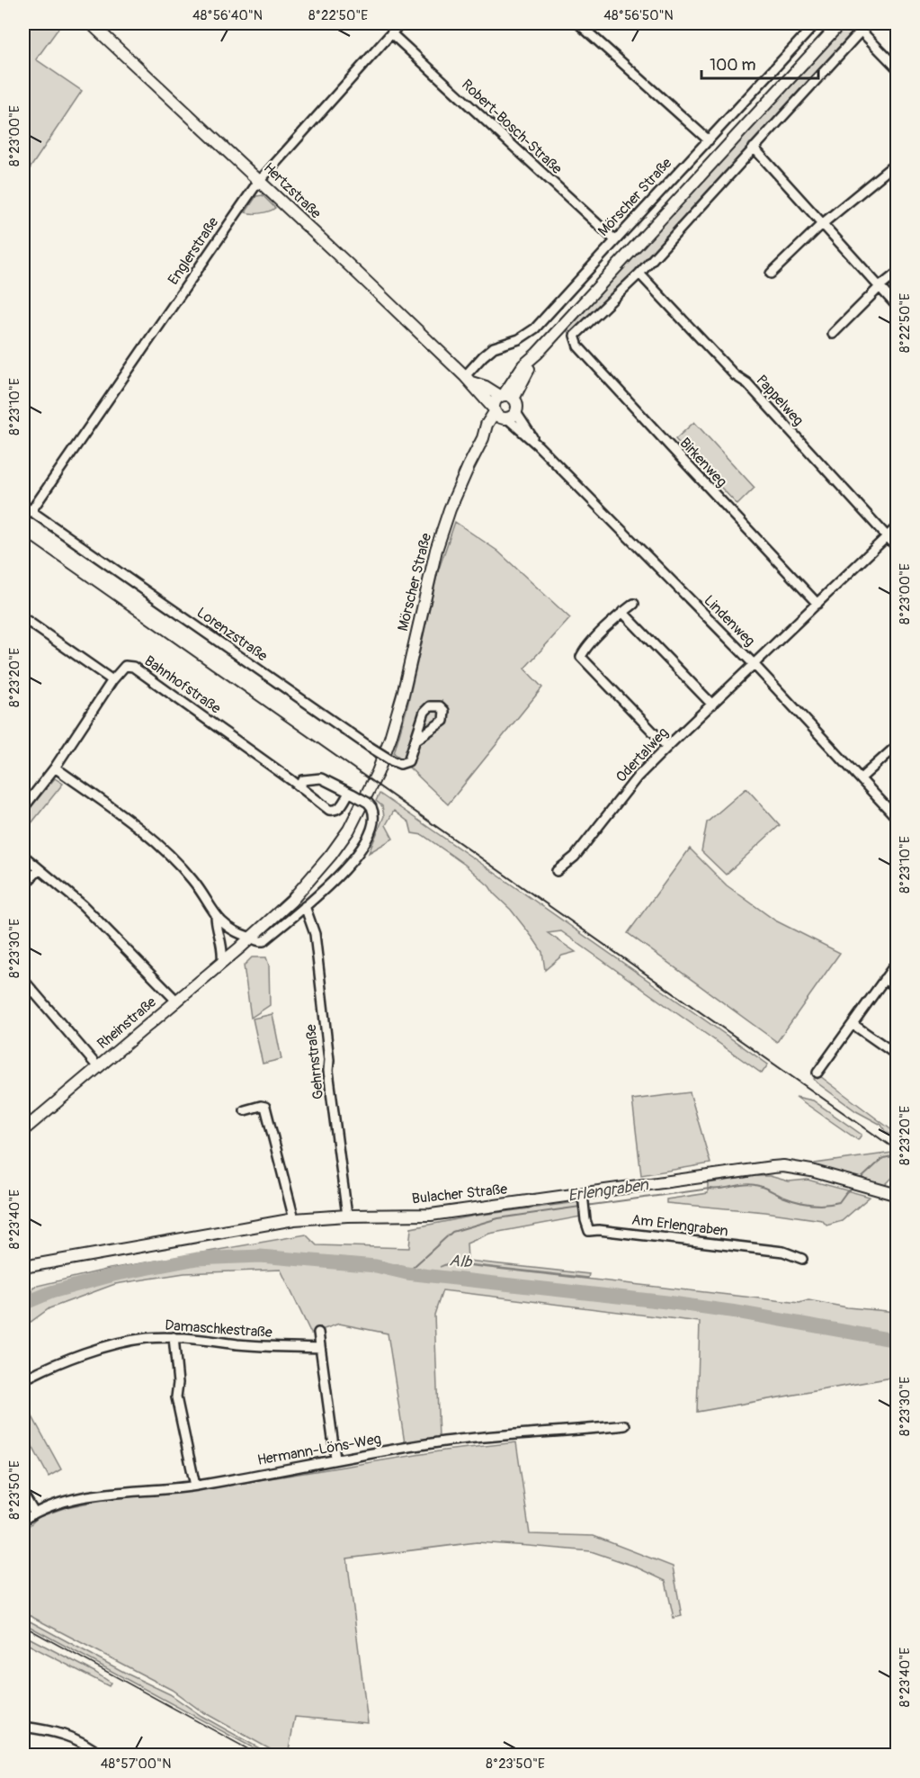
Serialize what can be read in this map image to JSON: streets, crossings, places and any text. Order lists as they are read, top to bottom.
{
  "streets": {
    "street": [
      "Robert-Bosch-Straße",
      "Hertzstraße",
      "Mörscher Straße",
      "Englerstraße",
      "Pappelweg",
      "Birkenweg",
      "Lindenweg",
      "Lorenzstraße",
      "Bahnhofstraße",
      "Odertalweg",
      "Rheinstraße",
      "Gehrnstraße",
      "Bulacher Straße",
      "Am Erlengraben",
      "Damaschkestraße",
      "Hermann-Löns-Weg"
    ]
  },
  "crossings": [
    ["Robert-Bosch-Straße", "Mörscher Straße"],
    ["Robert-Bosch-Straße", "Englerstraße"],
    ["Hertzstraße", "Mörscher Straße"],
    ["Hertzstraße", "Englerstraße"],
    ["Hertzstraße", "Lindenweg"],
    ["Mörscher Straße", "Lindenweg"],
    ["Mörscher Straße", "Rheinstraße"],
    ["Englerstraße", "Lorenzstraße"],
    ["Pappelweg", "Birkenweg"],
    ["Pappelweg", "Odertalweg"],
    ["Birkenweg", "Odertalweg"],
    ["Lindenweg", "Odertalweg"],
    ["Bahnhofstraße", "Rheinstraße"],
    ["Rheinstraße", "Gehrnstraße"],
    ["Gehrnstraße", "Bulacher Straße"],
    ["Bulacher Straße", "Am Erlengraben"]
  ],
  "water": ["Erlengraben", "Alb"],
  "scale_bar": "100 m",
  "coordinates": [
    "48°56'40\"N",
    "8°22'50\"E",
    "48°56'50\"N",
    "8°23'00\"E",
    "8°23'10\"E",
    "8°23'20\"E",
    "8°23'30\"E",
    "8°23'40\"E",
    "8°23'50\"E",
    "48°57'00\"N"
  ]
}
